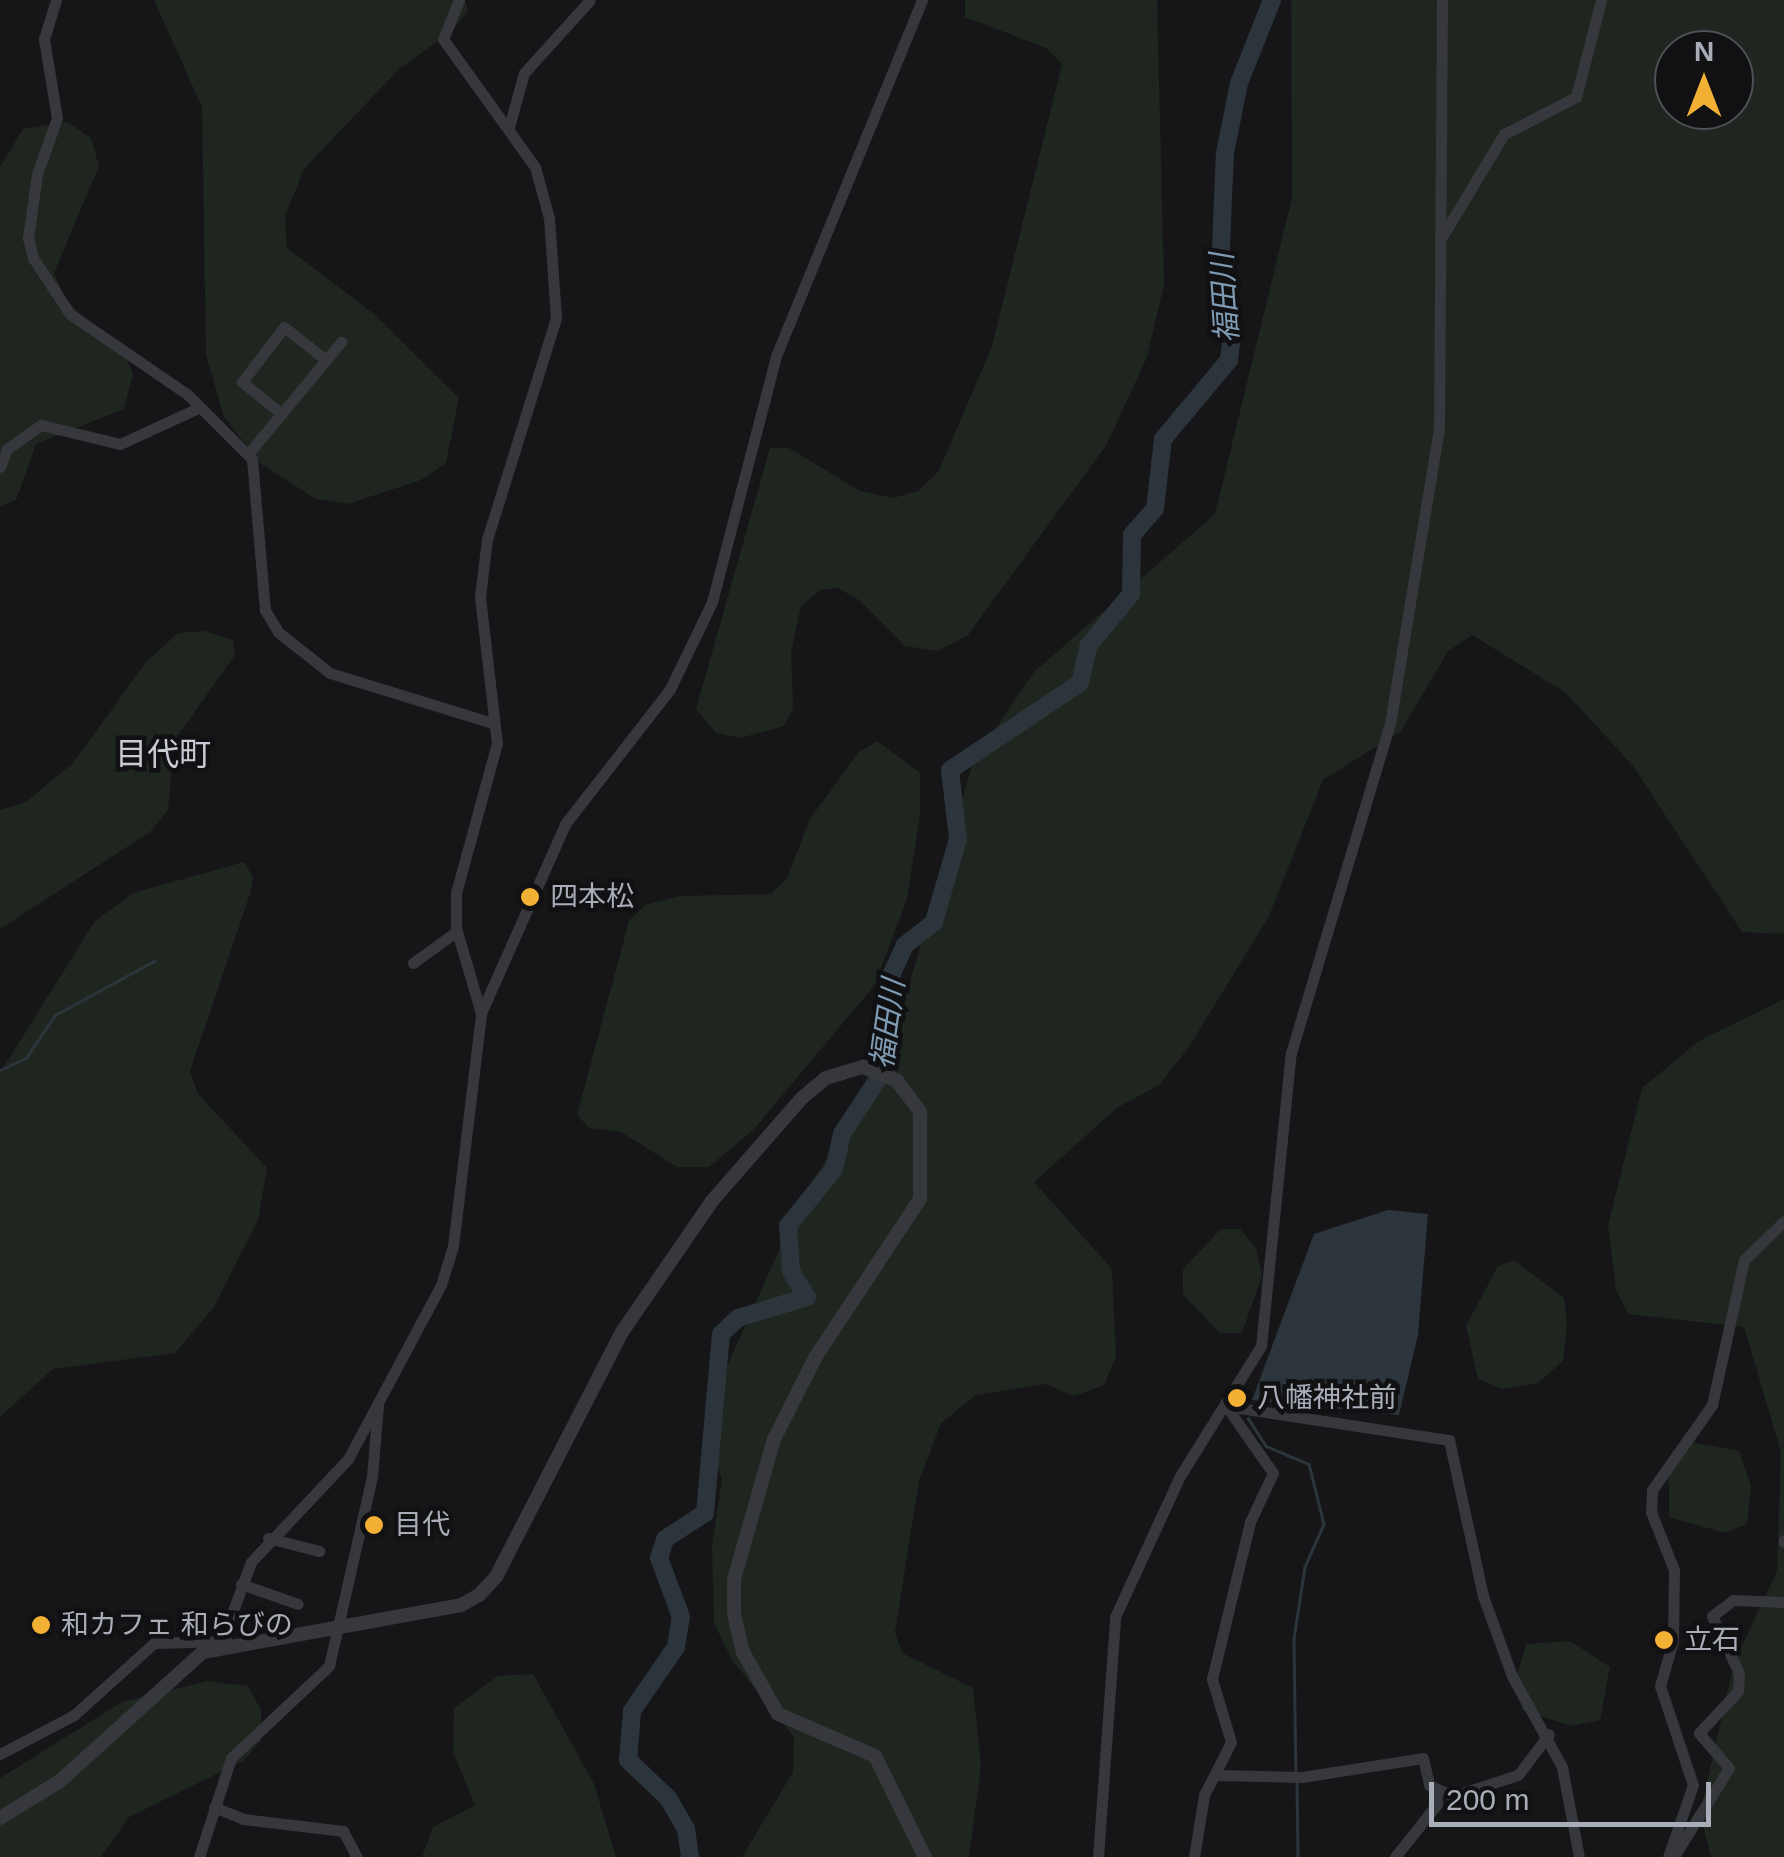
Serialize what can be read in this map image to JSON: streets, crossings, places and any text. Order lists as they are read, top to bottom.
{
  "districts": ["目代町"],
  "water": ["福田川"],
  "places": [
    "四本松",
    "八幡神社前",
    "目代",
    "和カフェ 和らびの",
    "立石"
  ],
  "scale_bar": "200 m",
  "north": "top"
}
